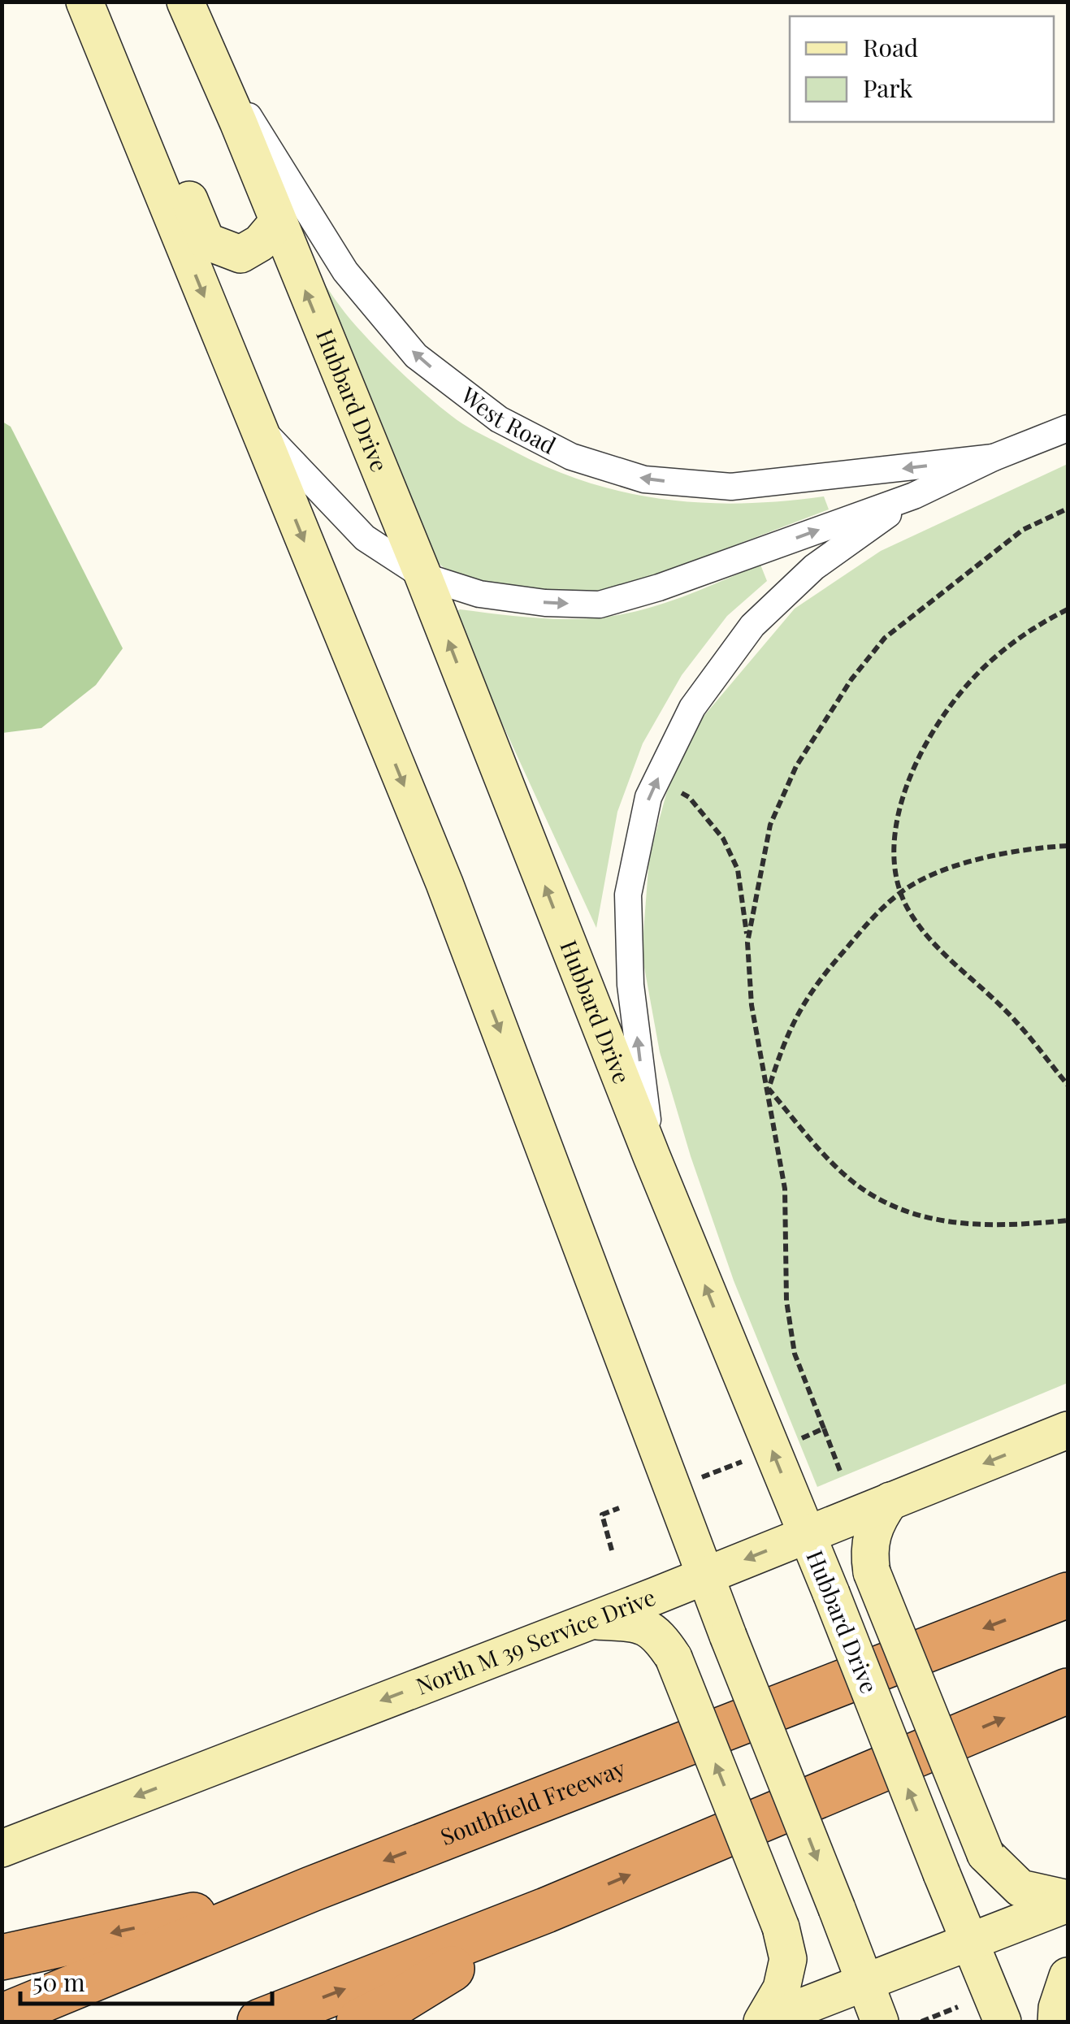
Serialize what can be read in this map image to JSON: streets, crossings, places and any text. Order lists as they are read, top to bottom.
{
  "streets": {
    "highway": ["Southfield Freeway"],
    "street": ["Hubbard Drive", "West Road", "North M 39 Service Drive"]
  },
  "crossings": [
    ["Hubbard Drive", "West Road"],
    ["Hubbard Drive", "North M 39 Service Drive"]
  ],
  "one_way": ["North M 39 Service Drive"],
  "legend": ["Road", "Park"],
  "scale_bar": "50 m"
}
